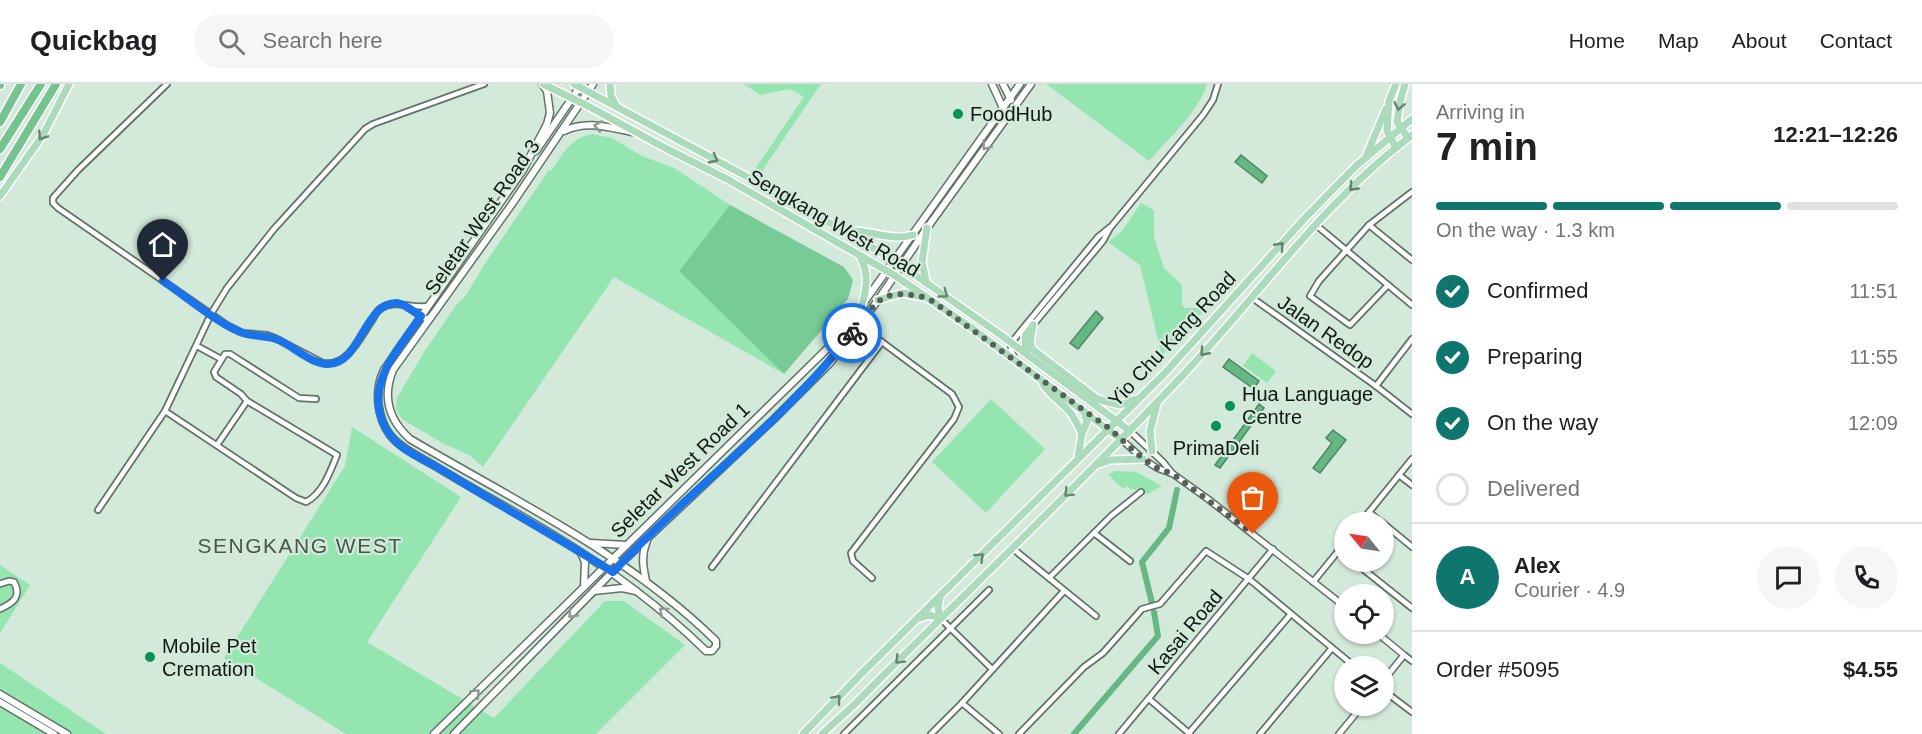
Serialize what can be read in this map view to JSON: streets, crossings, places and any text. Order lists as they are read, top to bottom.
{
  "streets": {
    "main road": [
      "Seletar West Road 3",
      "Sengkang West Road",
      "Yio Chu Kang Road",
      "Seletar West Road 1"
    ],
    "street": ["Jalan Redop", "Kasai Road"]
  },
  "crossings": [
    ["Seletar West Road 3", "Sengkang West Road"],
    ["Seletar West Road 3", "Seletar West Road 1"],
    ["Sengkang West Road", "Yio Chu Kang Road"],
    ["Sengkang West Road", "Seletar West Road 1"],
    ["Jalan Redop", "Yio Chu Kang Road"]
  ],
  "districts": ["SENGKANG WEST"],
  "places": [
    "FoodHub",
    "Hua Language Centre",
    "PrimaDeli",
    "Mobile Pet Cremation"
  ],
  "north": "top left",
  "page": {
    "header": "Quickbag",
    "search": "Search here",
    "nav": [
      "Home",
      "Map",
      "About",
      "Contact"
    ],
    "heading": ["7 min", "Arriving in", "12:21–12:26"],
    "panel": [
      "Alex",
      "Courier · 4.9",
      "Order #5095",
      "$4.55"
    ],
    "bar": "On the way · 1.3 km",
    "list": [
      ["Confirmed", "11:51"],
      ["Preparing", "11:55"],
      ["On the way", "12:09"],
      "Delivered"
    ],
    "round": "A"
  }
}
